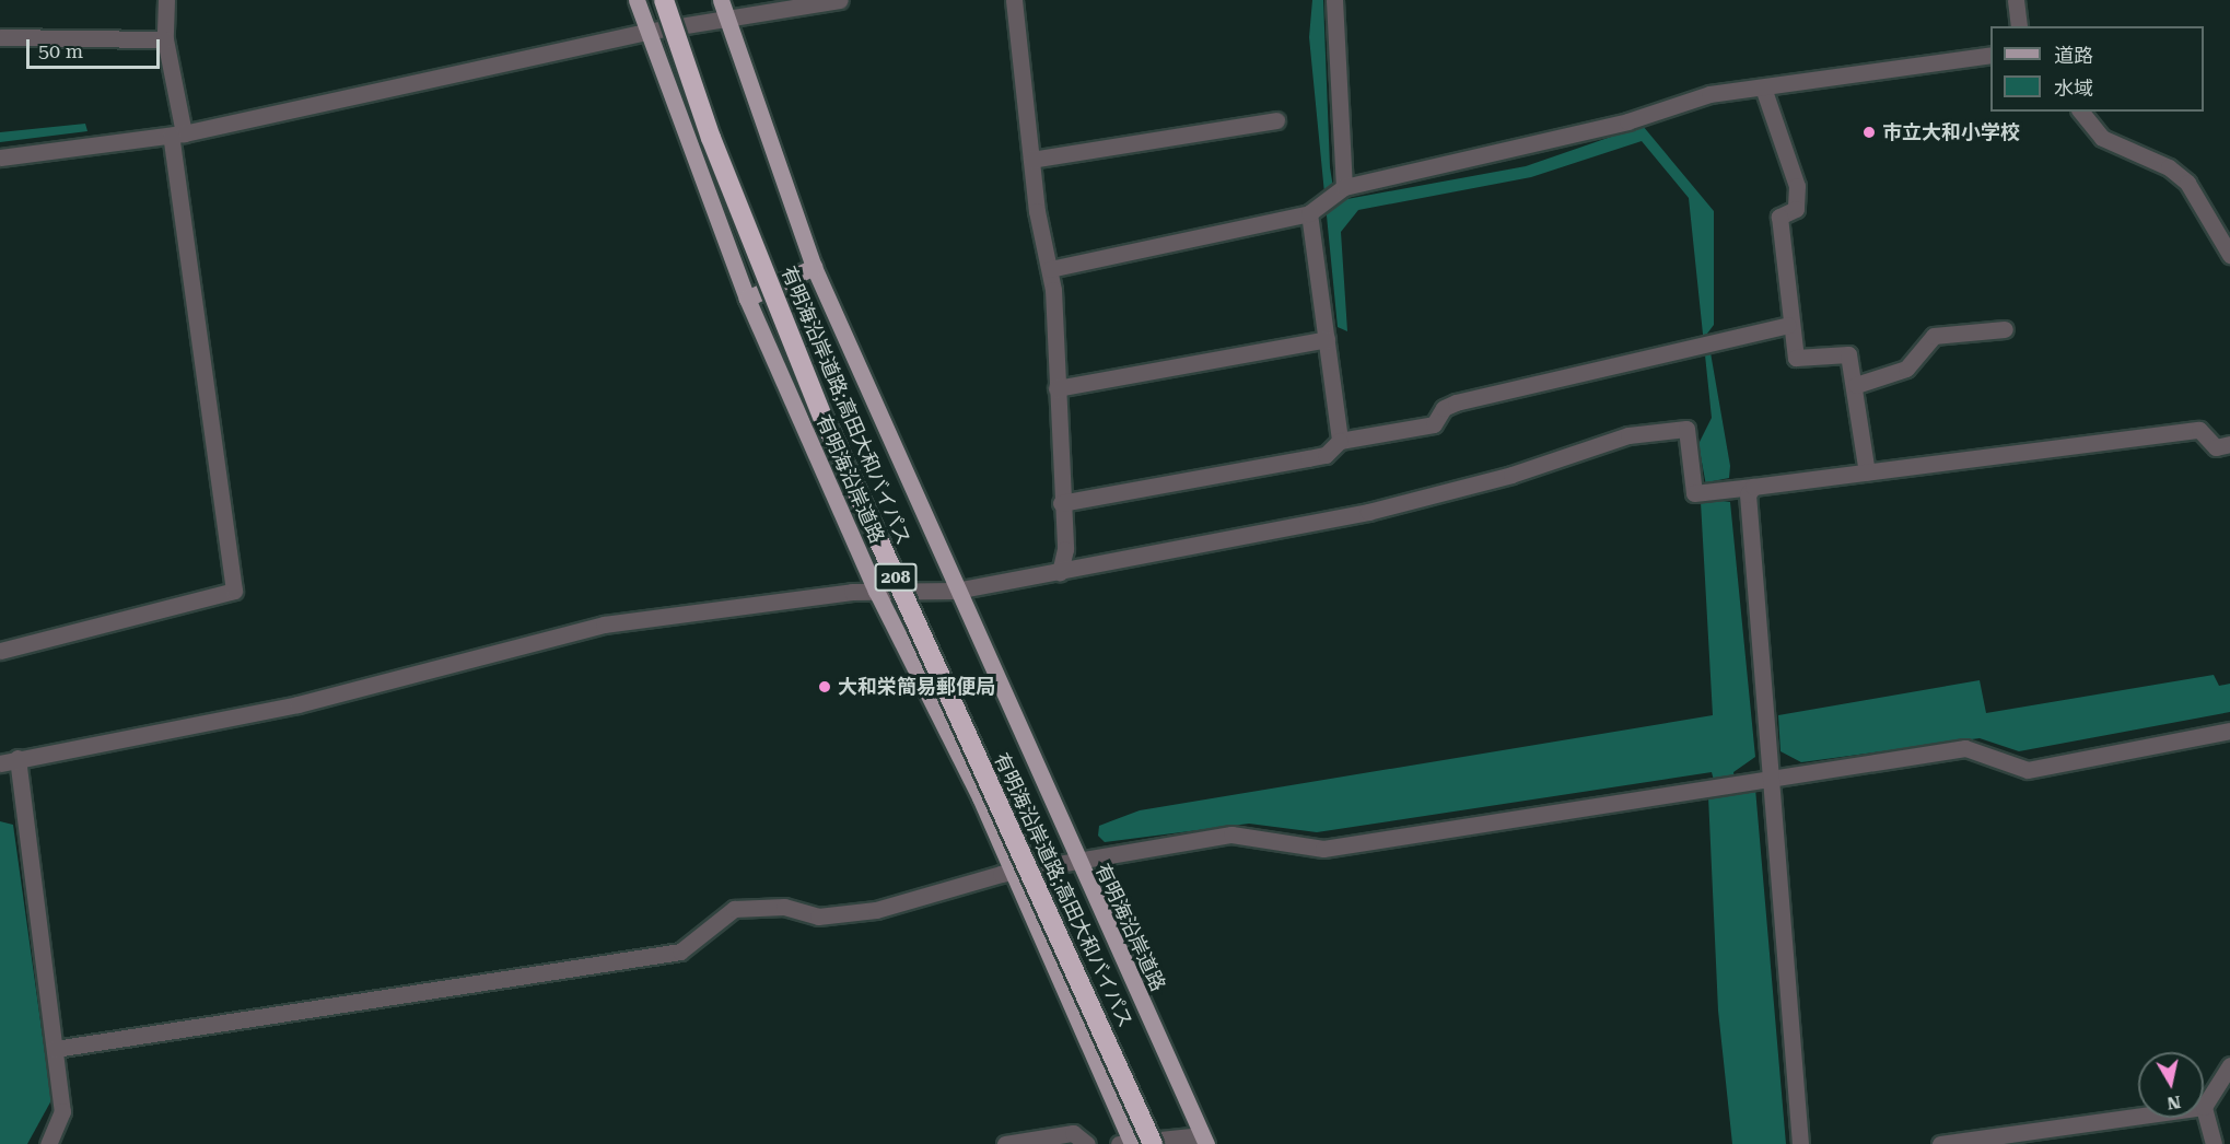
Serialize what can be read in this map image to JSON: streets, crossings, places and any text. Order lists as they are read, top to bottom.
{
  "streets": {
    "highway": ["有明海沿岸道路;高田大和バイパス", "208"],
    "main road": ["有明海沿岸道路"]
  },
  "places": ["市立大和小学校", "大和栄簡易郵便局"],
  "legend": ["道路", "水域"],
  "scale_bar": "50 m",
  "north": "bottom"
}
